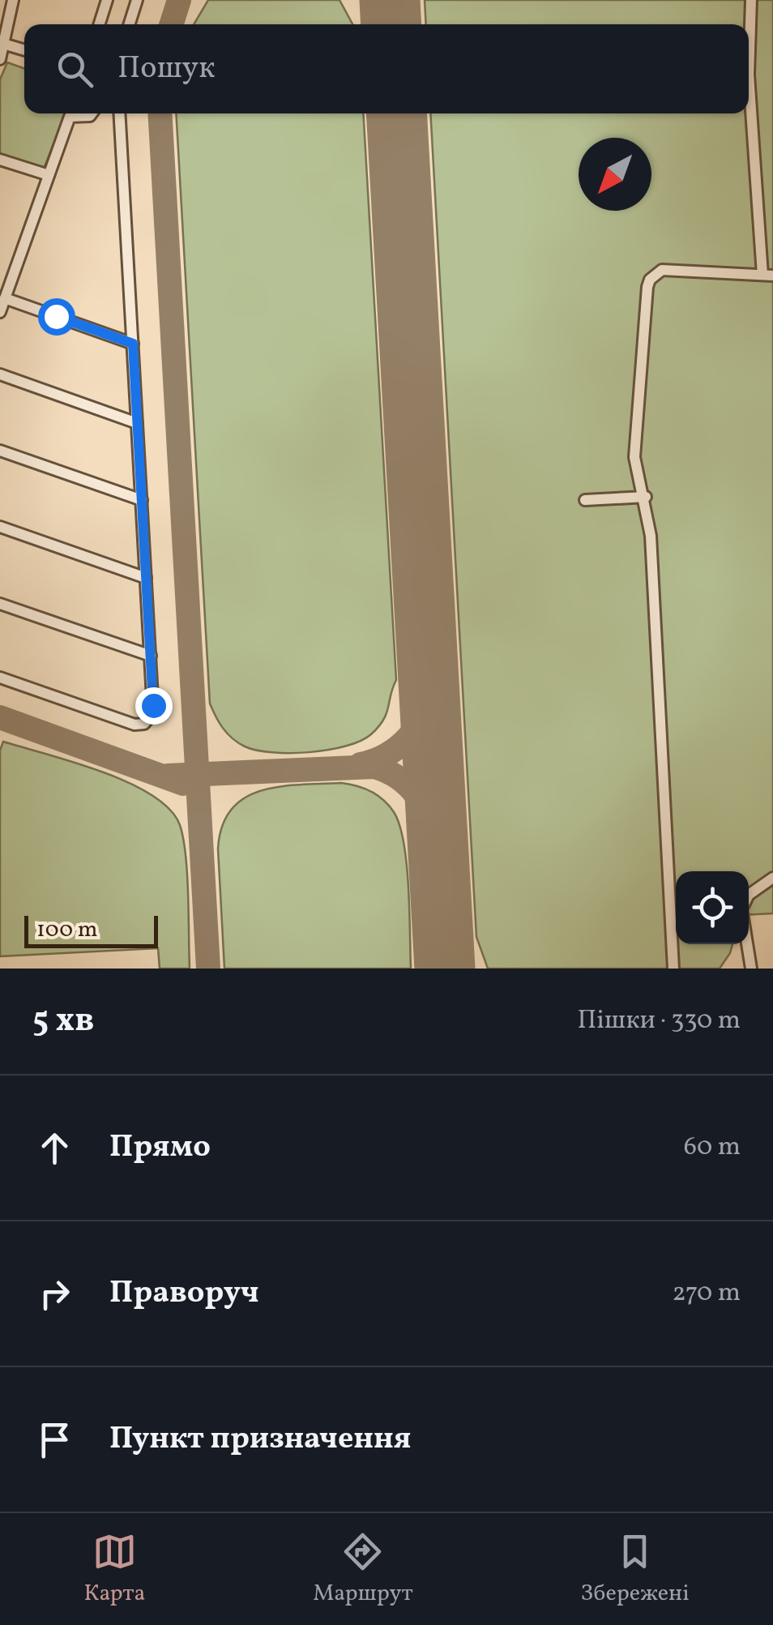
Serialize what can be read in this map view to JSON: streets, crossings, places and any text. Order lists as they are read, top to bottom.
{
  "scale_bar": "100 m",
  "north": "bottom left",
  "page": {
    "search": "Пошук",
    "scale": "100 m",
    "heading": ["5 хв", "Пішки · 330 m"],
    "list": [
      ["Прямо", "60 m"],
      ["Праворуч", "270 m"],
      "Пункт призначення"
    ],
    "nav": ["Карта", "Маршрут", "Збережені"]
  }
}
